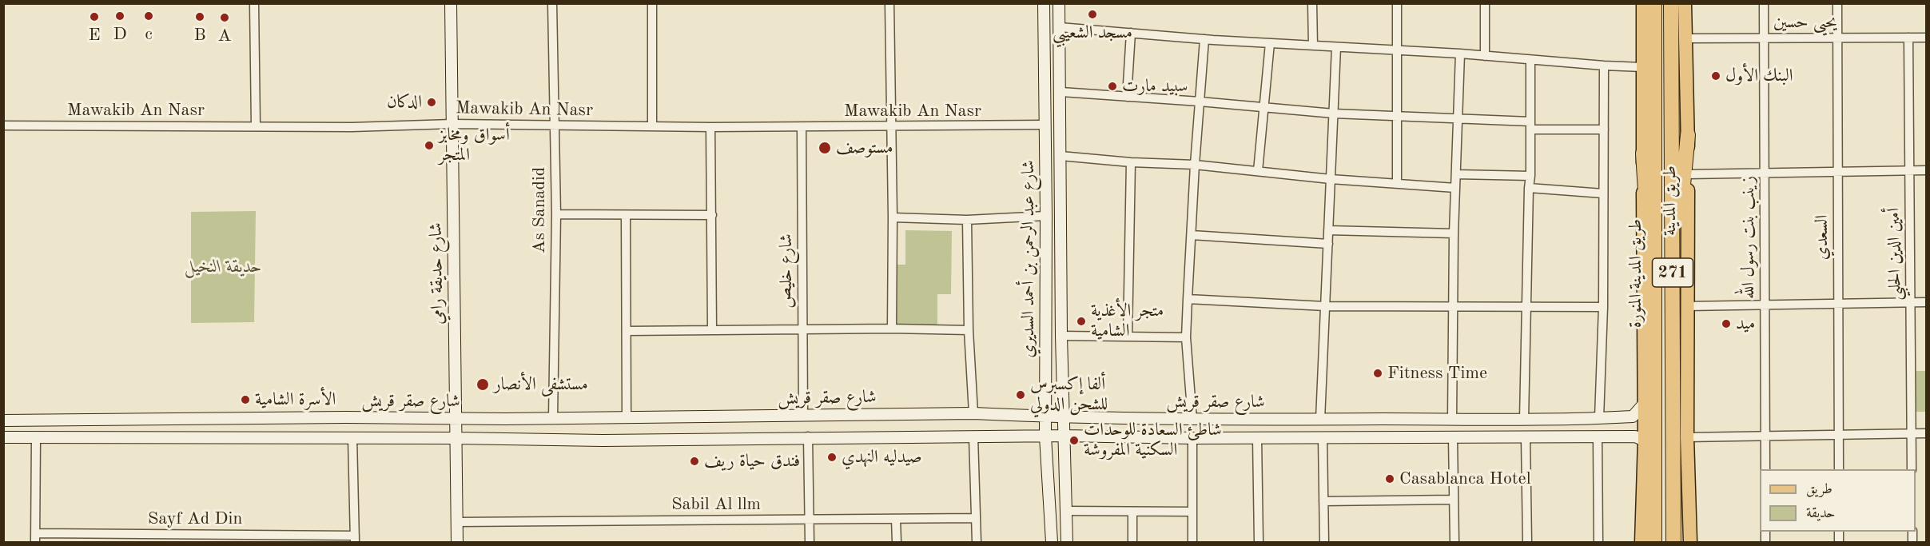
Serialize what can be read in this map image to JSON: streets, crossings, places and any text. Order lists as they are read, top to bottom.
{
  "streets": {
    "highway": ["271", "طريق المدينة المنورة"],
    "main road": ["طريق المدينة"],
    "street": [
      "يحيى حسين",
      "Mawakib An Nasr",
      "As Sanadid",
      "زينب بنت رسول الله",
      "السعدي",
      "أمين الدين الحلبي",
      "شارع عبد الرحمن بن أحمد السديري",
      "شارع خليص",
      "شارع حديقة رامي",
      "شارع صقر قريش",
      "Sabil Al llm",
      "Sayf Ad Din"
    ]
  },
  "crossings": [
    ["يحيى حسين", "طريق المدينة"],
    ["يحيى حسين", "زينب بنت رسول الله"],
    ["يحيى حسين", "السعدي"],
    ["يحيى حسين", "أمين الدين الحلبي"],
    ["Mawakib An Nasr", "As Sanadid"],
    ["Mawakib An Nasr", "شارع عبد الرحمن بن أحمد السديري"],
    ["Mawakib An Nasr", "شارع خليص"],
    ["Mawakib An Nasr", "شارع حديقة رامي"],
    ["طريق المدينة", "شارع صقر قريش"],
    ["As Sanadid", "شارع صقر قريش"],
    ["شارع عبد الرحمن بن أحمد السديري", "شارع صقر قريش"],
    ["شارع خليص", "شارع صقر قريش"],
    ["شارع حديقة رامي", "شارع صقر قريش"],
    ["شارع حديقة رامي", "Sabil Al llm"]
  ],
  "parks": ["حديقة النخيل"],
  "places": [
    "مسجد الشعيبي",
    "D",
    "c",
    "E",
    "B",
    "A",
    "البنك الأول",
    "سبيد مارت",
    "الدكان",
    "أسواق ومخابز المتجر",
    "مستوصف",
    "متجر الأغذية الشامية",
    "ميد",
    "Fitness Time",
    "مستشفى الأنصار",
    "ألفا إكسبرس للشحن الدولي",
    "الأسرة الشامية",
    "شاطئ السعادة للوحدات السكنية المفروشة",
    "صيدليه النهدي",
    "فندق حياة ريف",
    "Casablanca Hotel"
  ],
  "legend": ["طريق", "حديقة"]
}
